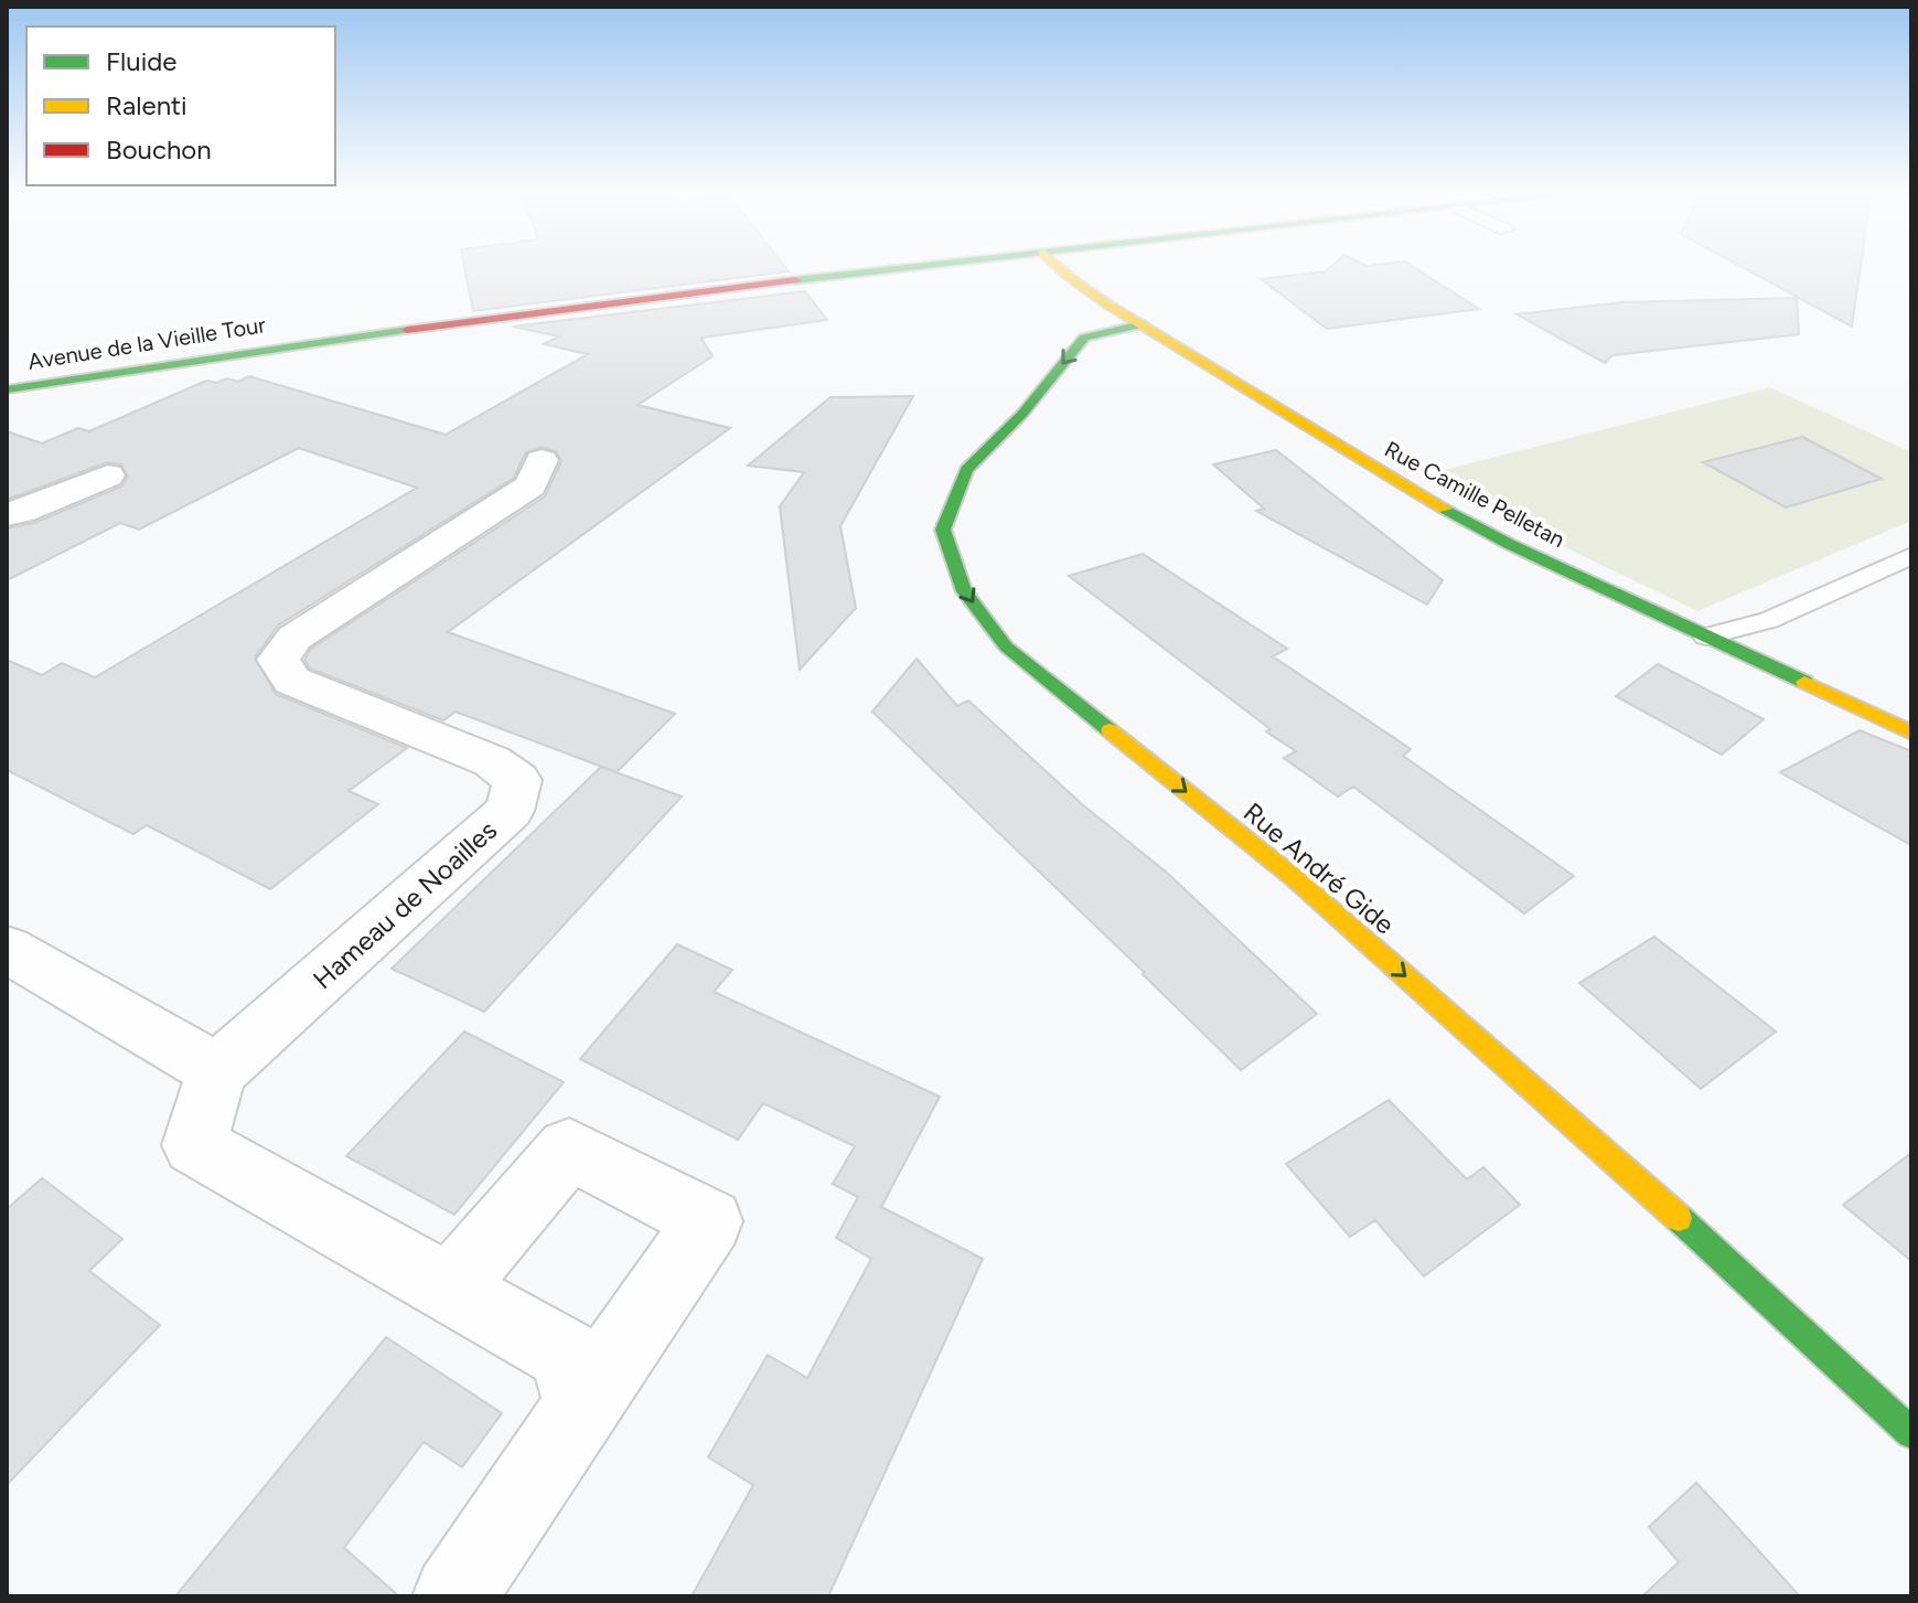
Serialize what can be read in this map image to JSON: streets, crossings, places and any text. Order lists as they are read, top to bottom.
{
  "streets": {
    "street": [
      "Avenue de la Vieille Tour",
      "Rue Camille Pelletan",
      "Rue André Gide",
      "Hameau de Noailles"
    ]
  },
  "crossings": [
    ["Rue Camille Pelletan", "Rue André Gide"]
  ],
  "one_way": ["Rue André Gide"],
  "legend": ["Fluide", "Ralenti", "Bouchon"]
}
